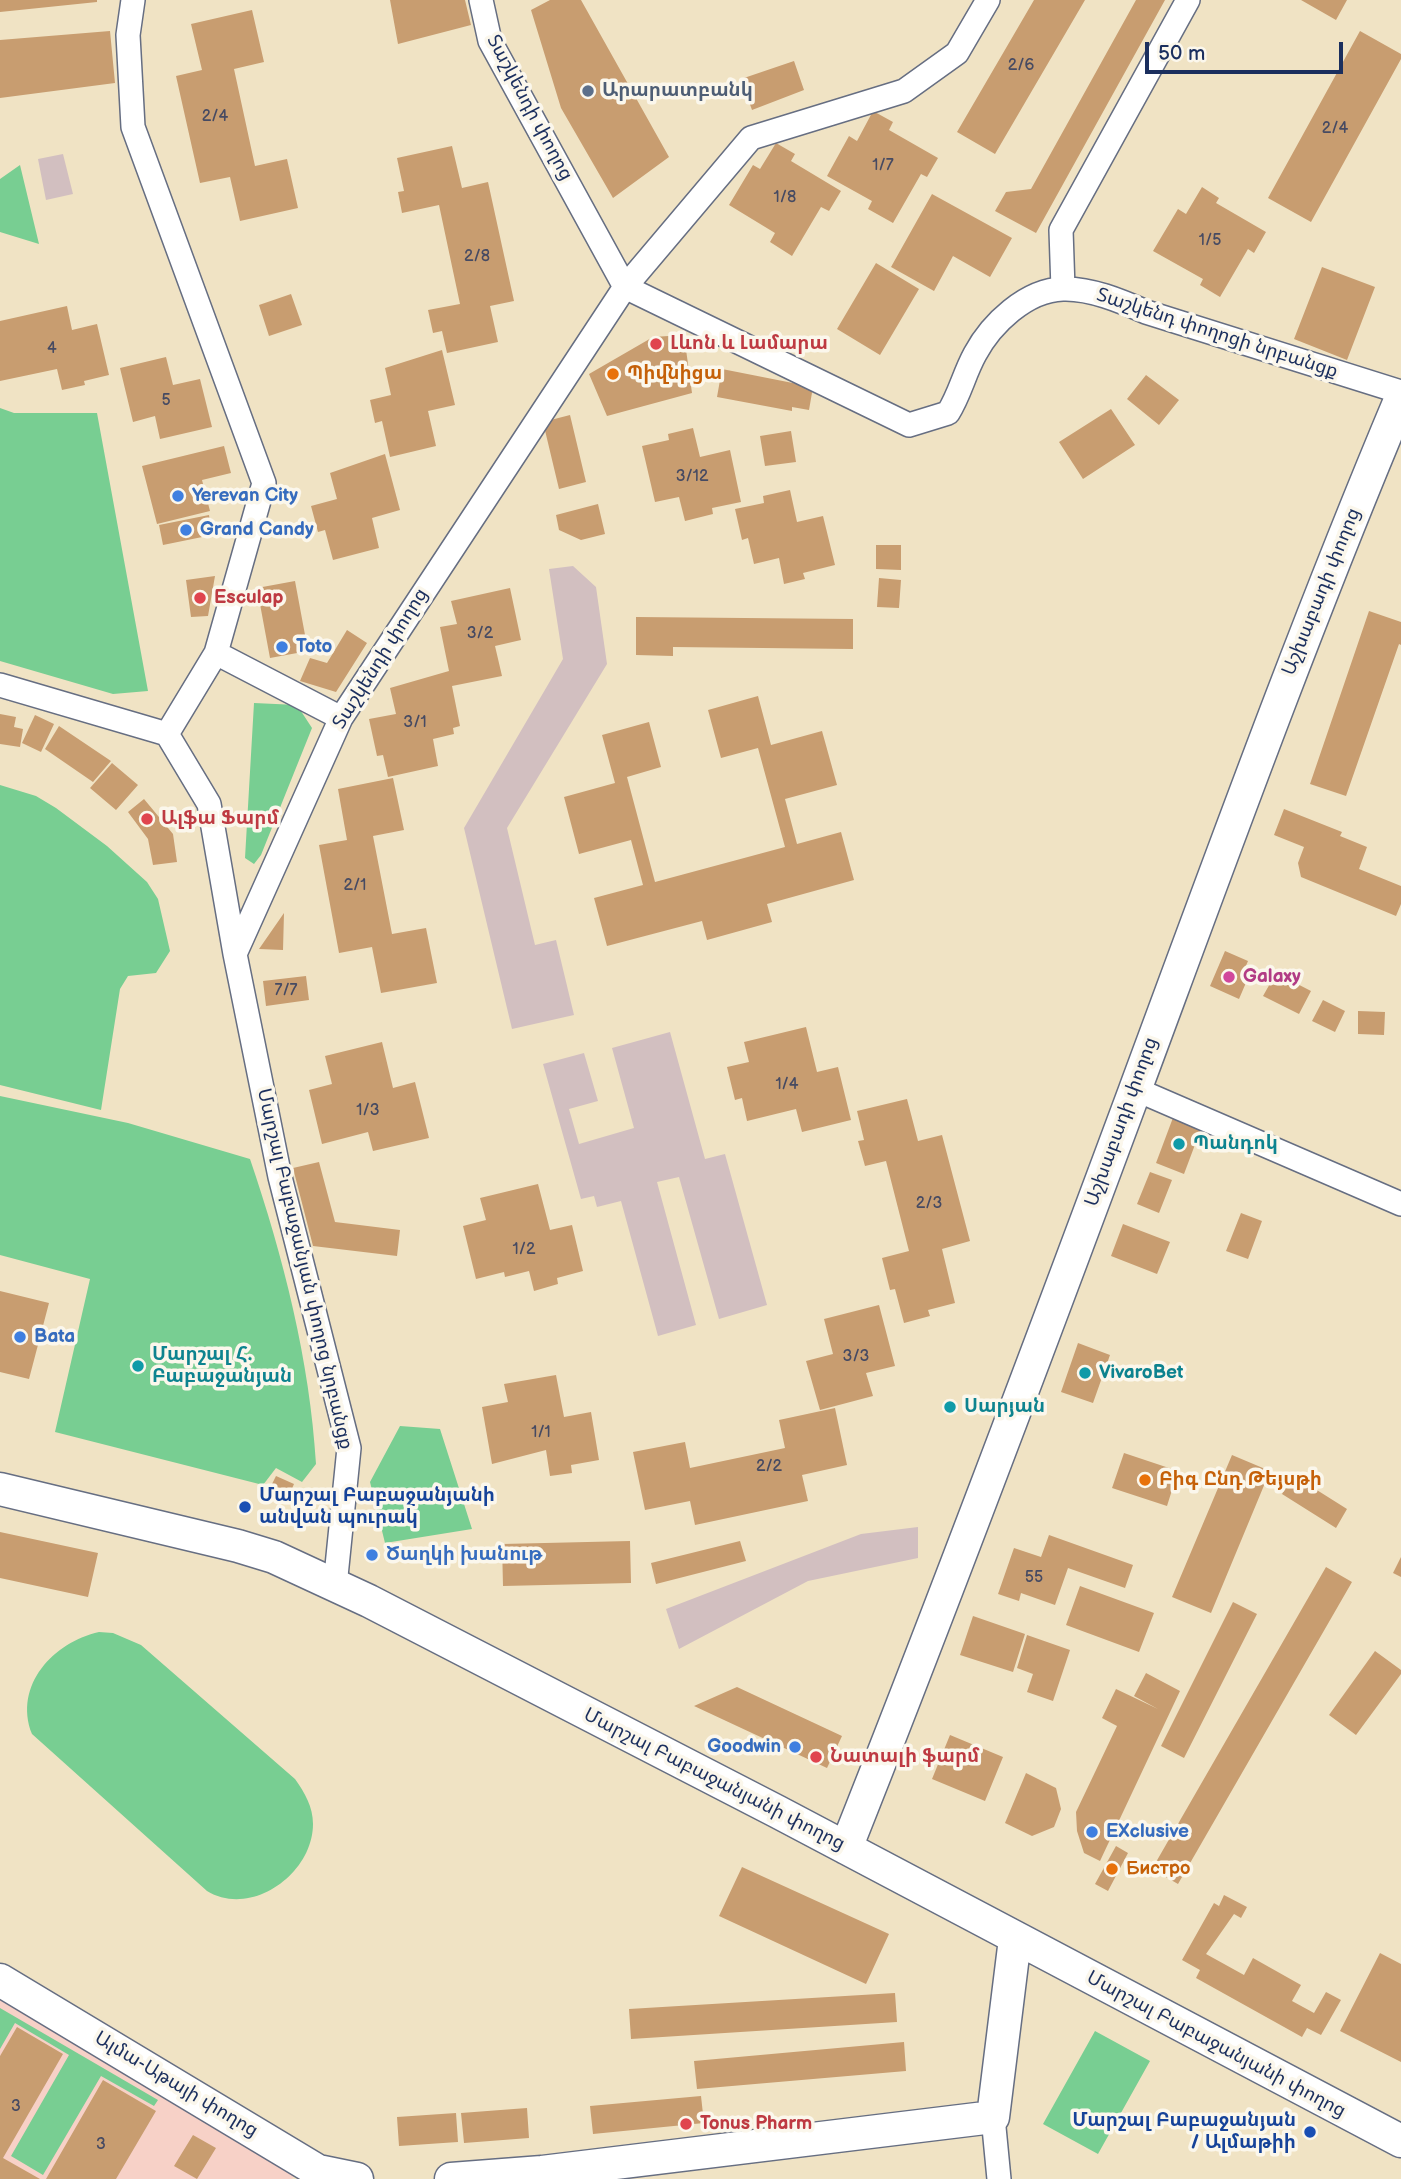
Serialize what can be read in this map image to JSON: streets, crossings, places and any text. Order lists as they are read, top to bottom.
{
  "streets": {
    "street": [
      "Տաշկենդի փողոց",
      "Տաշկենդ փողոցի նրբանցք",
      "Աշխաբադի փողոց",
      "Մարշալ Բաբաջանյան փողոց նրբանցք",
      "Մարշալ Բաբաջանյանի փողոց",
      "Ալմա-Աթայի փողոց"
    ]
  },
  "crossings": [
    ["Տաշկենդի փողոց", "Տաշկենդ փողոցի նրբանցք"],
    ["Տաշկենդի փողոց", "Մարշալ Բաբաջանյան փողոց նրբանցք"],
    ["Աշխաբադի փողոց", "Մարշալ Բաբաջանյանի փողոց"],
    ["Մարշալ Բաբաջանյան փողոց նրբանցք", "Մարշալ Բաբաջանյանի փողոց"]
  ],
  "places": [
    "Արարատբանկ",
    "Լևոն և Լամարա",
    "Պիվնիցա",
    "Yerevan City",
    "Grand Candy",
    "Esculap",
    "Toto",
    "Ալֆա Ֆարմ",
    "Galaxy",
    "Պանդոկ",
    "Bata",
    "Մարշալ Հ. Բաբաջանյան",
    "VivaroBet",
    "Սարյան",
    "Բիգ Ընդ Թեյսթի",
    "Մարշալ Բաբաջանյանի անվան պուրակ",
    "Ծաղկի խանութ",
    "Goodwin",
    "Նատալի ֆարմ",
    "EXclusive",
    "Бистро",
    "Tonus Pharm",
    "Մարշալ Բաբաջանյան / Ալմաթիի"
  ],
  "house_numbers": [
    "2/6",
    "2/4",
    "2/4",
    "1/7",
    "1/8",
    "1/5",
    "2/8",
    "4",
    "5",
    "3/12",
    "3/2",
    "3/1",
    "2/1",
    "7/7",
    "1/4",
    "1/3",
    "2/3",
    "1/2",
    "3/3",
    "1/1",
    "2/2",
    "55",
    "3",
    "3"
  ],
  "scale_bar": "50 m"
}
